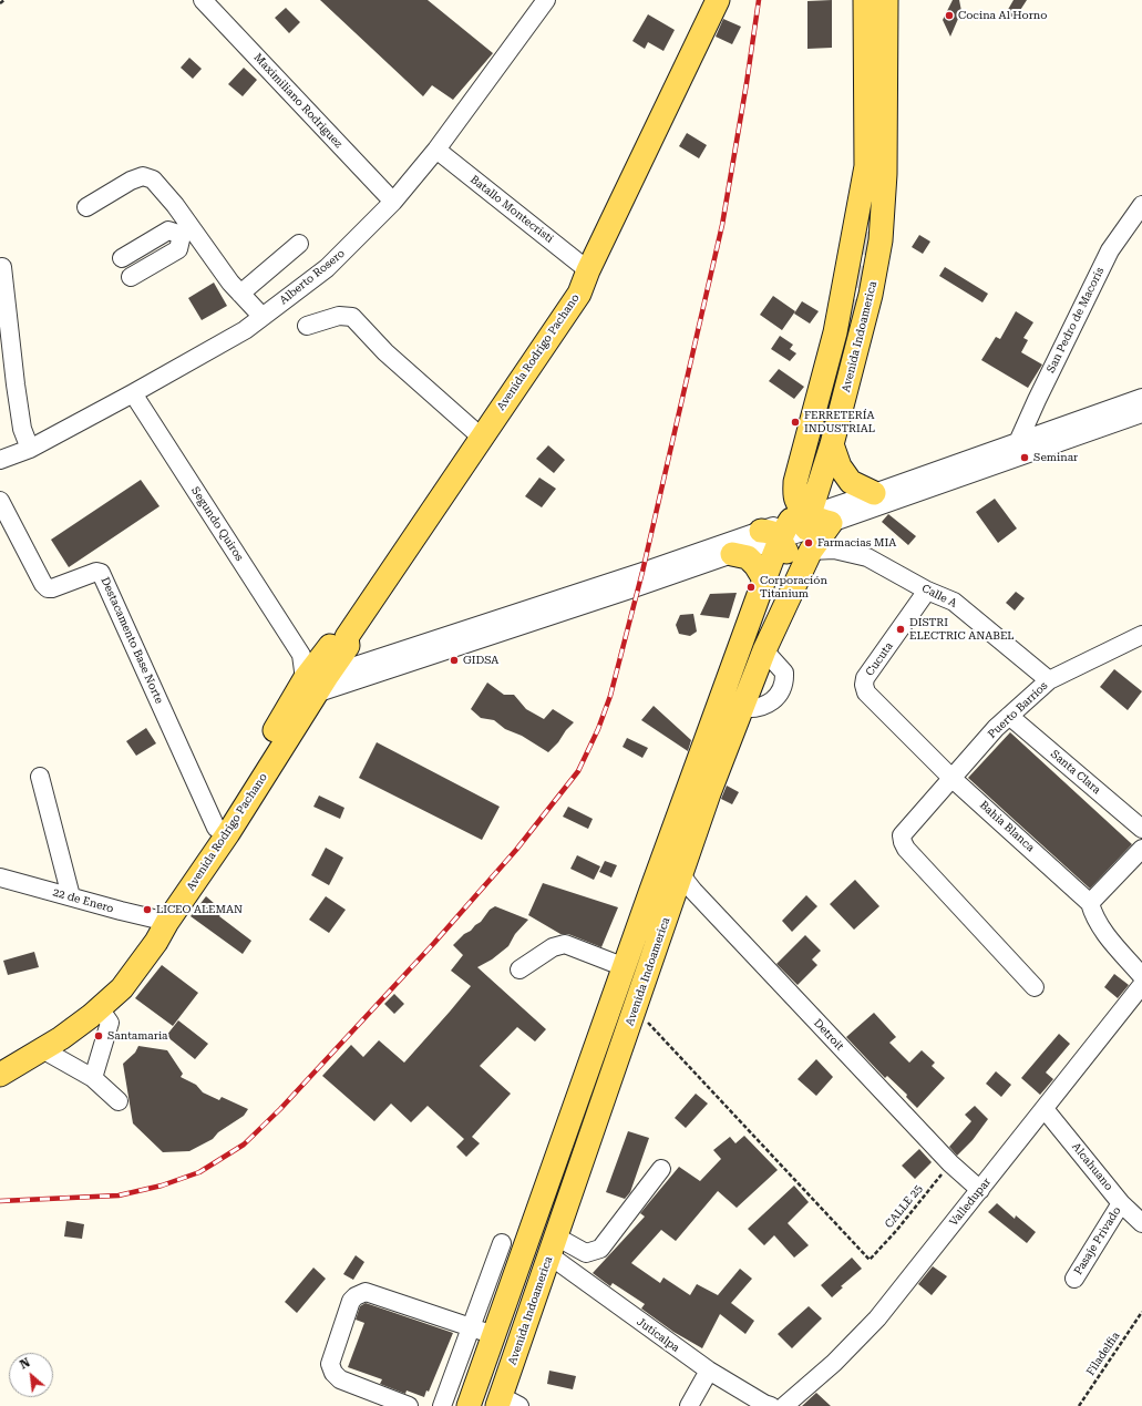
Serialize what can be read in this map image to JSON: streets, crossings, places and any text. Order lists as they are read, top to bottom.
{
  "streets": {
    "main road": ["Avenida Indoamerica", "Avenida Rodrigo Pachano"],
    "street": [
      "Maximiliano Rodriguez",
      "Batallo Montecristi",
      "Alberto Rosero",
      "San Pedro de Macoris",
      "Segundo Quiros",
      "Calle A",
      "Destacamento Base Norte",
      "Cucuta",
      "Puerto Barrios",
      "Santa Clara",
      "Bahia Blanca",
      "22 de Enero",
      "Detroit",
      "Alcahuano",
      "Valledupar",
      "Pasaje Privado",
      "Juticalpa"
    ],
    "path": ["CALLE 25", "Filadelfia"]
  },
  "crossings": [
    ["Maximiliano Rodriguez", "Alberto Rosero"],
    ["Batallo Montecristi", "Alberto Rosero"],
    ["Batallo Montecristi", "Avenida Rodrigo Pachano"],
    ["Alberto Rosero", "Segundo Quiros"],
    ["Avenida Indoamerica", "Calle A"],
    ["Avenida Indoamerica", "Detroit"],
    ["Avenida Indoamerica", "Juticalpa"],
    ["Avenida Rodrigo Pachano", "Segundo Quiros"],
    ["Avenida Rodrigo Pachano", "Destacamento Base Norte"],
    ["Avenida Rodrigo Pachano", "22 de Enero"],
    ["Calle A", "Cucuta"],
    ["Calle A", "Puerto Barrios"],
    ["Cucuta", "Bahia Blanca"],
    ["Puerto Barrios", "Santa Clara"],
    ["Puerto Barrios", "Bahia Blanca"],
    ["Detroit", "Valledupar"],
    ["Detroit", "CALLE 25"],
    ["Alcahuano", "Valledupar"],
    ["Alcahuano", "Pasaje Privado"]
  ],
  "places": [
    "Cocina Al Horno",
    "FERRETERÍA INDUSTRIAL",
    "Seminar",
    "Farmacias MIA",
    "Corporación Titanium",
    "DISTRI ELECTRIC ANABEL",
    "GIDSA",
    "LICEO ALEMAN",
    "Santamaria"
  ],
  "north": "top left"
}
